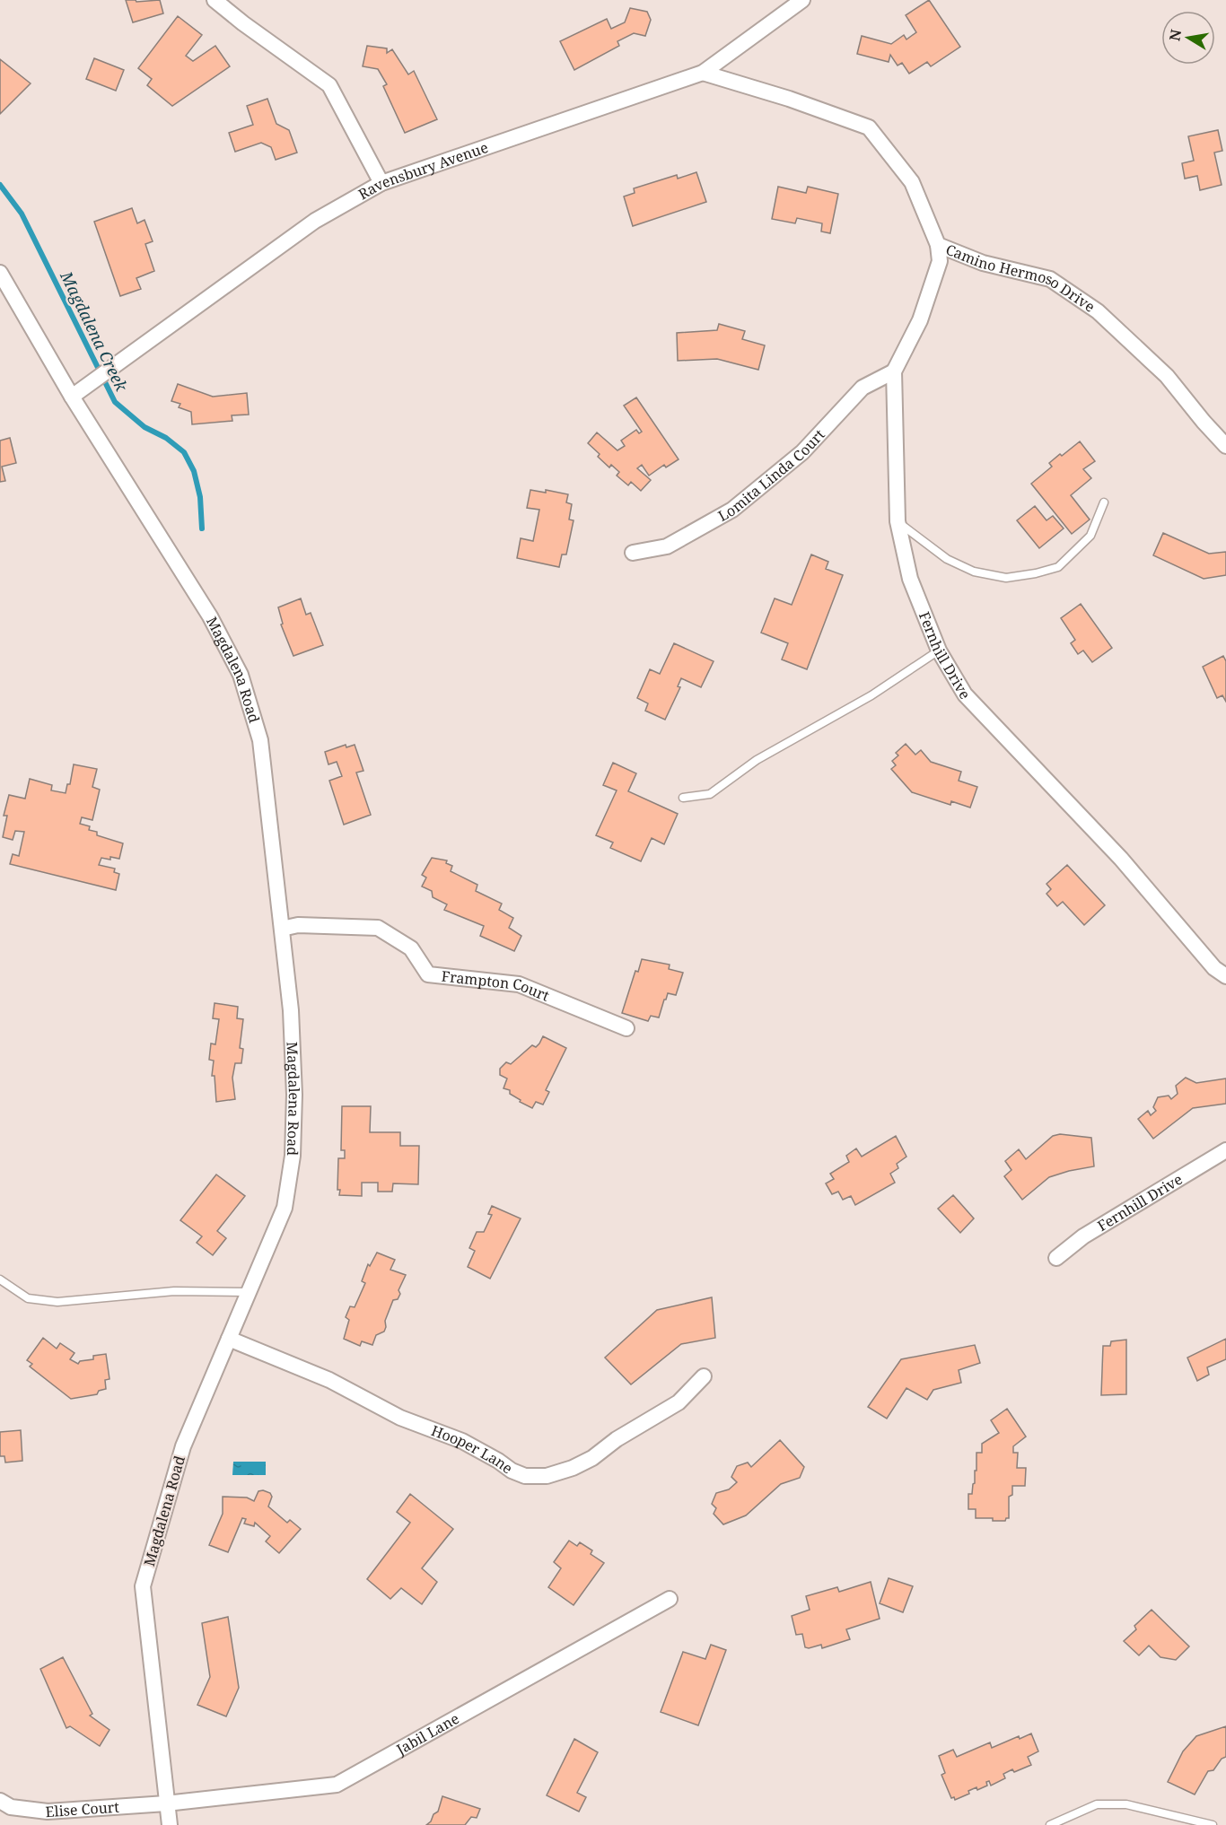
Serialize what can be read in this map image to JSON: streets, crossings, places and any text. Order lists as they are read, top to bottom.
{
  "streets": {
    "street": [
      "Ravensbury Avenue",
      "Camino Hermoso Drive",
      "Lomita Linda Court",
      "Fernhill Drive",
      "Magdalena Road",
      "Frampton Court",
      "Hooper Lane",
      "Jabil Lane",
      "Elise Court"
    ]
  },
  "crossings": [
    ["Ravensbury Avenue", "Camino Hermoso Drive"],
    ["Ravensbury Avenue", "Magdalena Road"],
    ["Camino Hermoso Drive", "Fernhill Drive"],
    ["Lomita Linda Court", "Fernhill Drive"],
    ["Magdalena Road", "Frampton Court"],
    ["Magdalena Road", "Hooper Lane"],
    ["Magdalena Road", "Jabil Lane"],
    ["Magdalena Road", "Elise Court"],
    ["Jabil Lane", "Elise Court"]
  ],
  "water": ["Magdalena Creek"],
  "north": "left"
}
